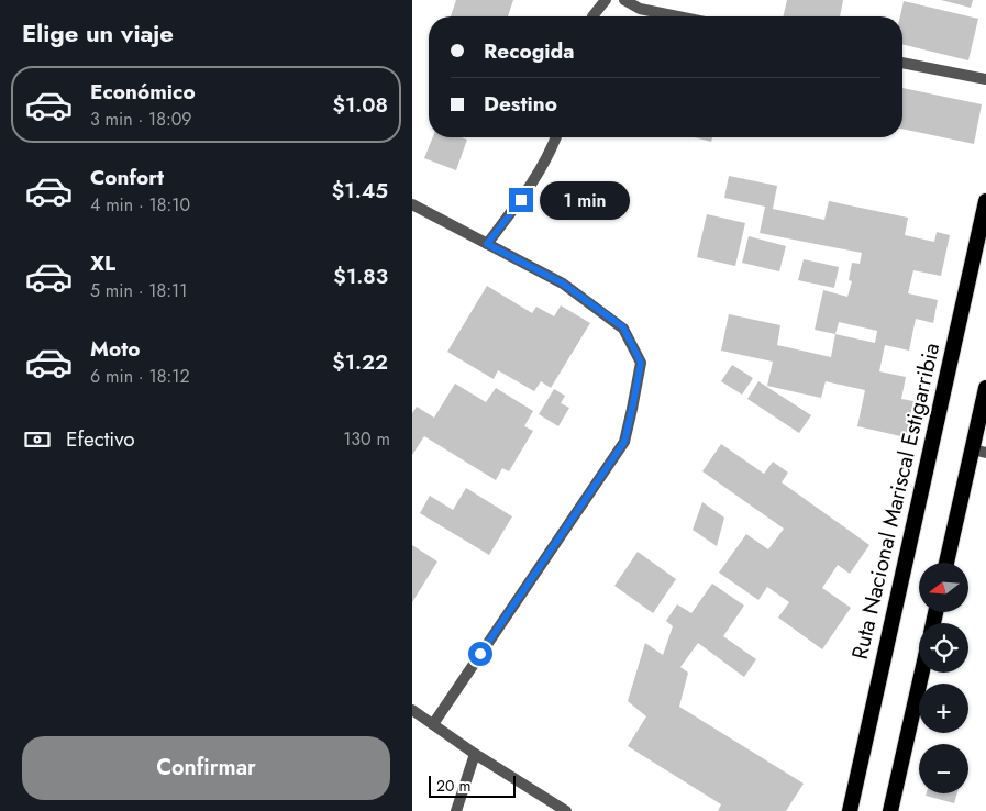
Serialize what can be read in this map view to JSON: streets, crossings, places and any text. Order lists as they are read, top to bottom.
{
  "streets": {
    "highway": ["Ruta Nacional Mariscal Estigarribia"]
  },
  "scale_bar": "20 m",
  "north": "left",
  "page": {
    "heading": "Elige un viaje",
    "banner": ["Recogida", "Destino"],
    "list": [
      {
        "name": "Económico",
        "note": "3 min · 18:09",
        "value": "$1.08"
      },
      {
        "name": "Confort",
        "note": "4 min · 18:10",
        "value": "$1.45"
      },
      {
        "name": "XL",
        "note": "5 min · 18:11",
        "value": "$1.83"
      },
      {
        "name": "Moto",
        "note": "6 min · 18:12",
        "value": "$1.22"
      }
    ],
    "bubble": "1 min",
    "pay": ["Efectivo", "130 m"],
    "map_buttons": ["+", "−"],
    "buttons": "Confirmar",
    "scale": "20 m"
  }
}
